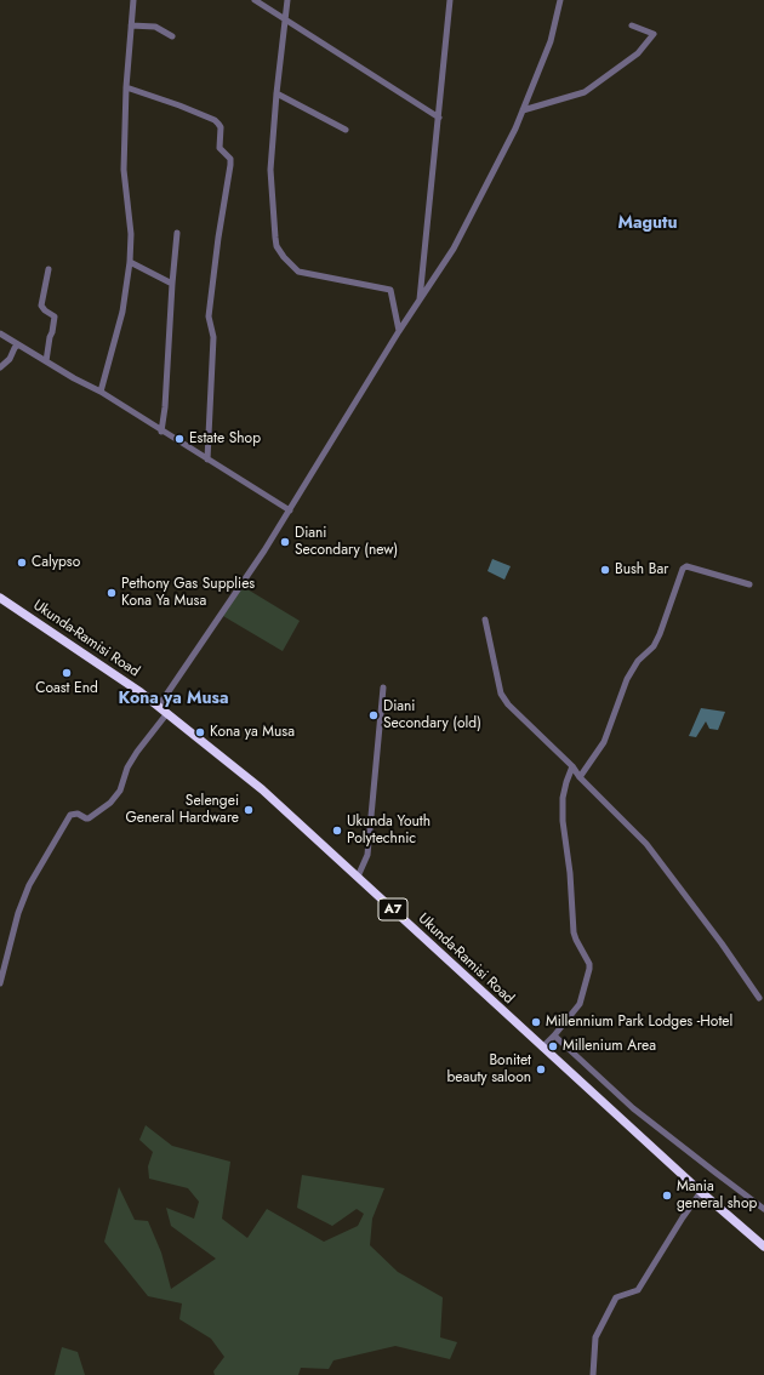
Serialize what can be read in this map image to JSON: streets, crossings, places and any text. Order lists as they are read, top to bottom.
{
  "streets": {
    "highway": ["Ukunda-Ramisi Road", "A7"]
  },
  "districts": ["Magutu", "Kona ya Musa"],
  "places": [
    "Estate Shop",
    "Diani Secondary (new)",
    "Calypso",
    "Bush Bar",
    "Pethony Gas Supplies Kona Ya Musa",
    "Coast End",
    "Diani Secondary (old)",
    "Kona ya Musa",
    "Selengei General Hardware",
    "Ukunda Youth Polytechnic",
    "Millennium Park Lodges -Hotel",
    "Millenium Area",
    "Bonitet beauty saloon",
    "Mania general shop"
  ]
}
